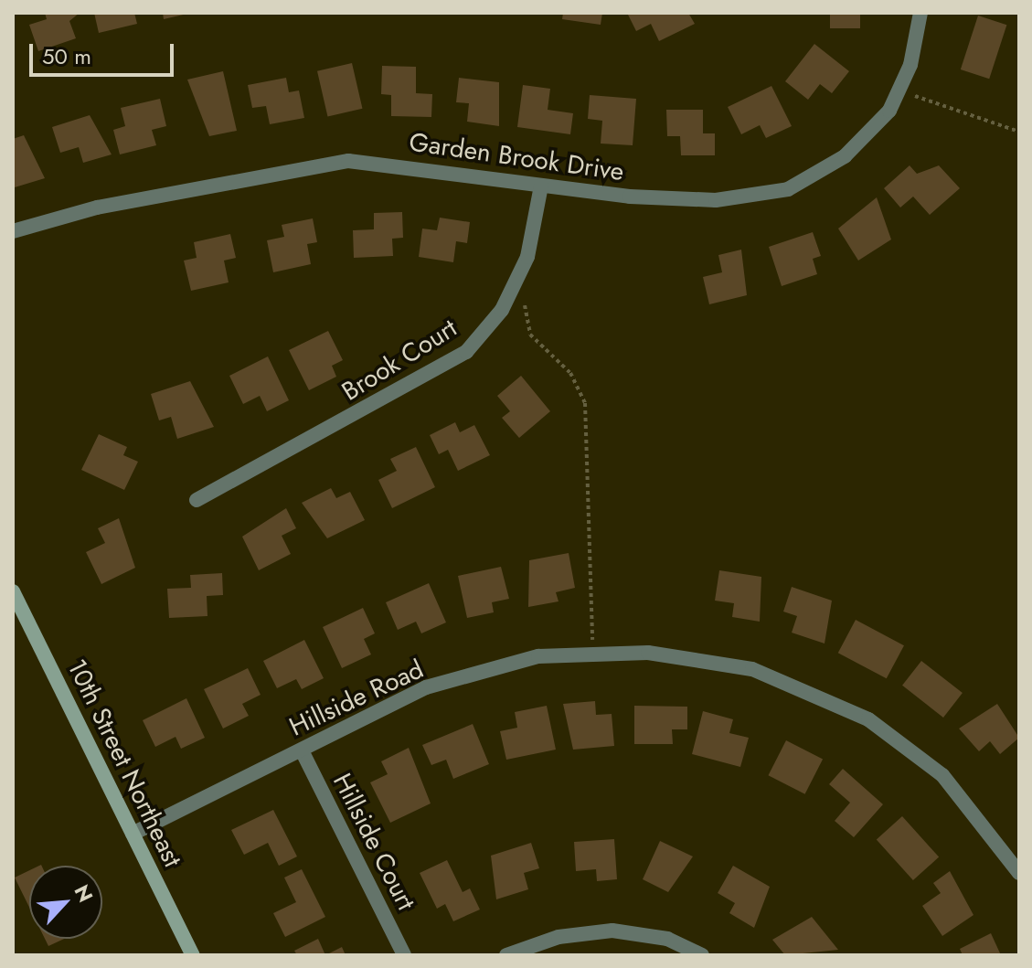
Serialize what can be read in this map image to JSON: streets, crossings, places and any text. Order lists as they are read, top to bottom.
{
  "streets": {
    "street": [
      "Garden Brook Drive",
      "Brook Court",
      "Hillside Road",
      "10th Street Northeast",
      "Hillside Court"
    ]
  },
  "crossings": [
    ["Garden Brook Drive", "Brook Court"],
    ["Hillside Road", "10th Street Northeast"],
    ["Hillside Road", "Hillside Court"]
  ],
  "scale_bar": "50 m",
  "north": "top right"
}
